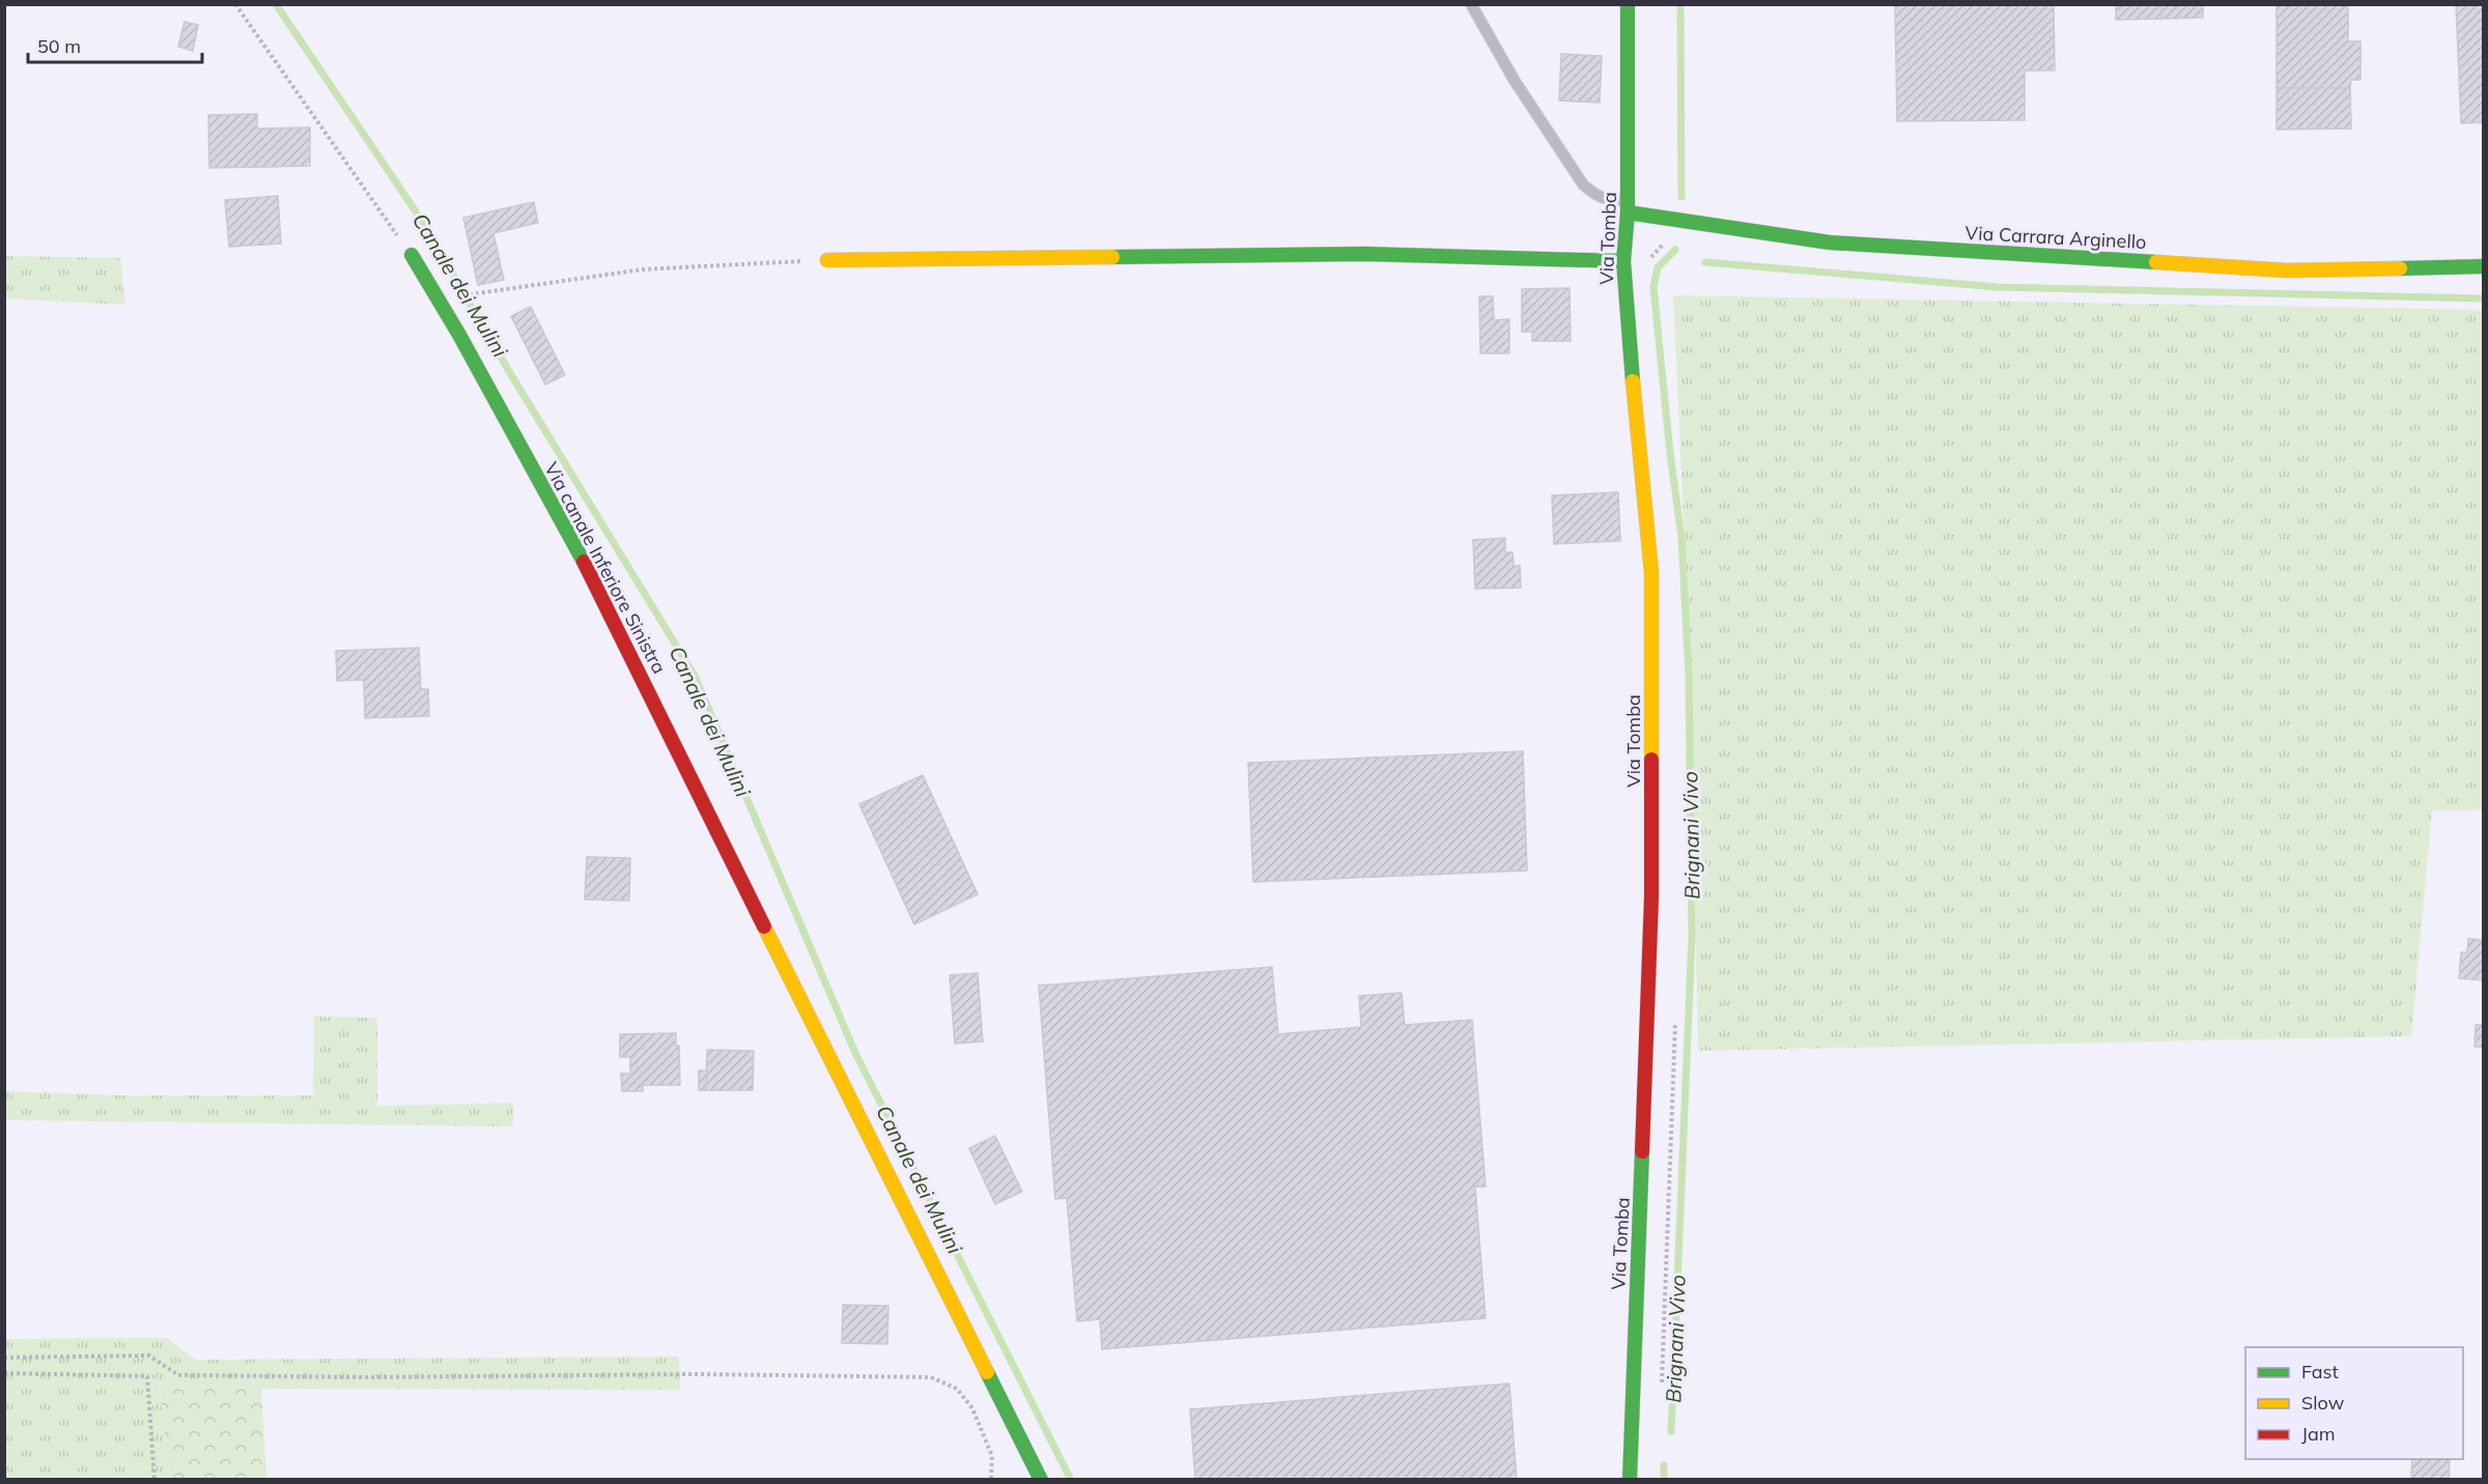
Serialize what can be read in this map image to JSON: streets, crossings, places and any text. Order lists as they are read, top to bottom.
{
  "streets": {
    "street": ["Via Carrara Arginello", "Via Tomba", "Via canale Inferiore Sinistra"]
  },
  "crossings": [
    ["Via Carrara Arginello", "Via Tomba"]
  ],
  "water": ["Canale dei Mulini", "Brignani Vivo"],
  "legend": ["Fast", "Slow", "Jam"],
  "scale_bar": "50 m"
}
